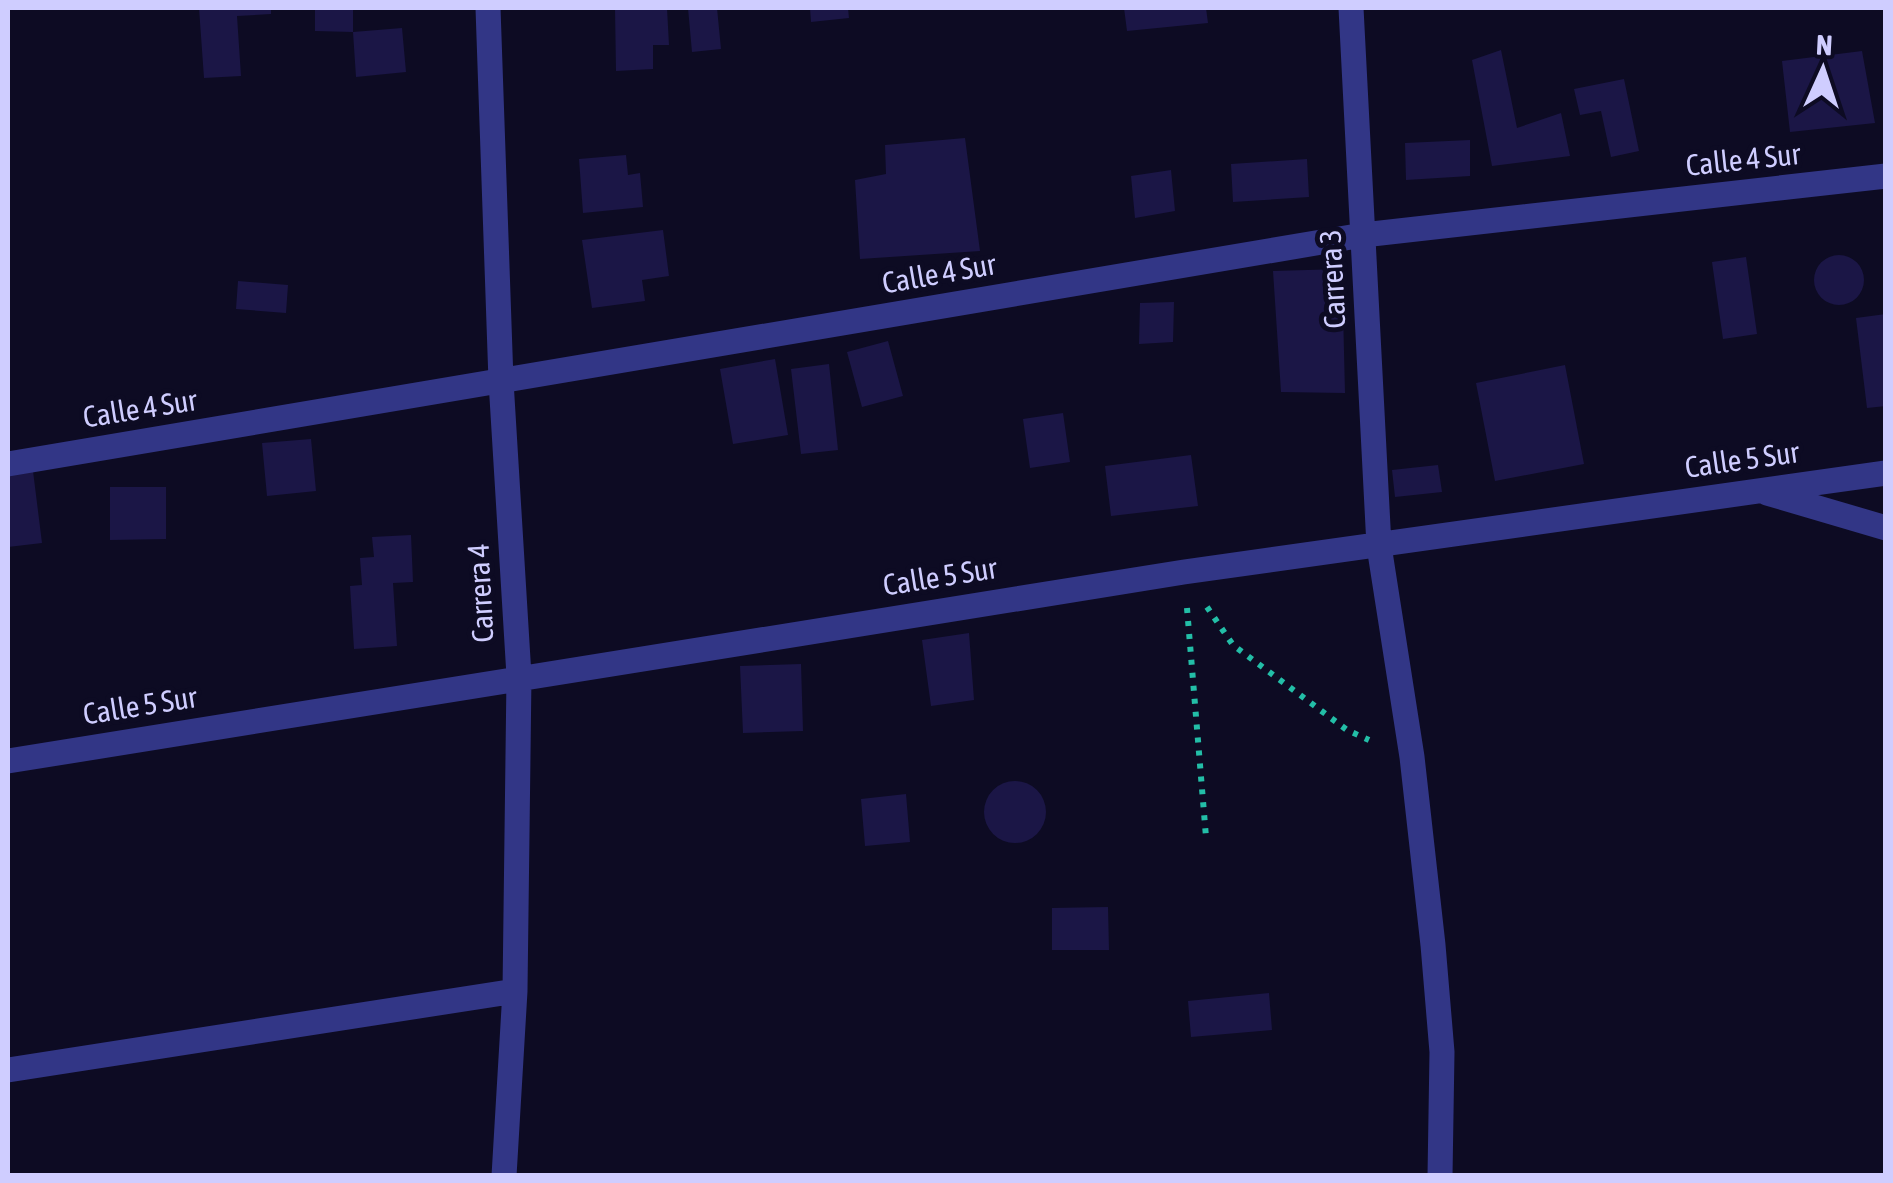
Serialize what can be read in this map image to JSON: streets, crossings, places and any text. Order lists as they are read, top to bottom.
{
  "streets": {
    "street": [
      "Calle 4 Sur",
      "Carrera 3",
      "Calle 5 Sur",
      "Carrera 4"
    ]
  },
  "crossings": [
    ["Calle 4 Sur", "Carrera 3"],
    ["Calle 4 Sur", "Carrera 4"],
    ["Carrera 3", "Calle 5 Sur"],
    ["Calle 5 Sur", "Carrera 4"]
  ],
  "north": "top"
}
